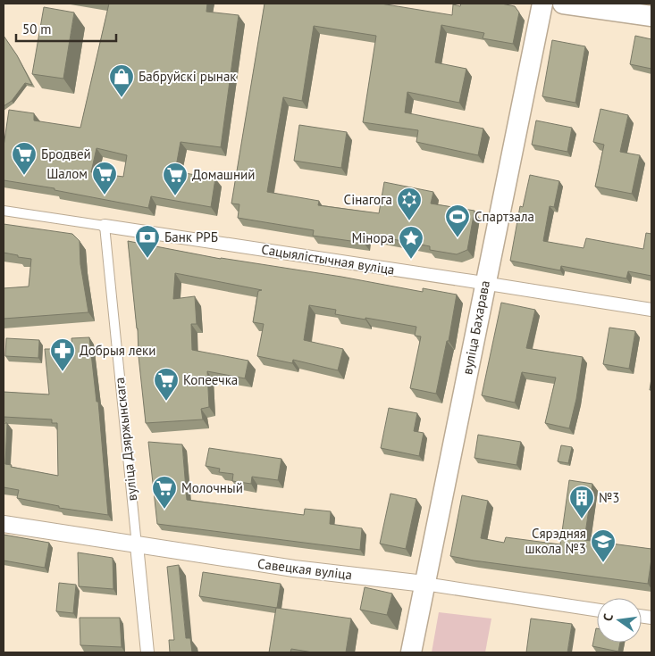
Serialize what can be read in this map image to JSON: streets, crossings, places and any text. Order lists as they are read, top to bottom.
{
  "streets": {
    "main road": ["вуліца Бахарава"],
    "street": ["Сацыялістычная вуліца", "вуліца Дзяржынскага", "Савецкая вуліца"]
  },
  "crossings": [
    ["Сацыялістычная вуліца", "вуліца Бахарава"],
    ["Сацыялістычная вуліца", "вуліца Дзяржынскага"],
    ["вуліца Бахарава", "Савецкая вуліца"],
    ["вуліца Дзяржынскага", "Савецкая вуліца"]
  ],
  "places": {
    "shop": ["Бабруйскі рынак"],
    "supermarket": [
      "Бродвей",
      "Шалом",
      "Домашний",
      "Копеечка",
      "Молочный"
    ],
    "synagogue": ["Сінагога"],
    "sports": ["Спартзала"],
    "bank": ["Банк РРБ"],
    "place": ["Мінора"],
    "pharmacy": ["Добрыя леки"],
    "building": ["№3"],
    "school or university": ["Сярэдняя школа №3"]
  },
  "scale_bar": "50 m",
  "north": "left"
}
